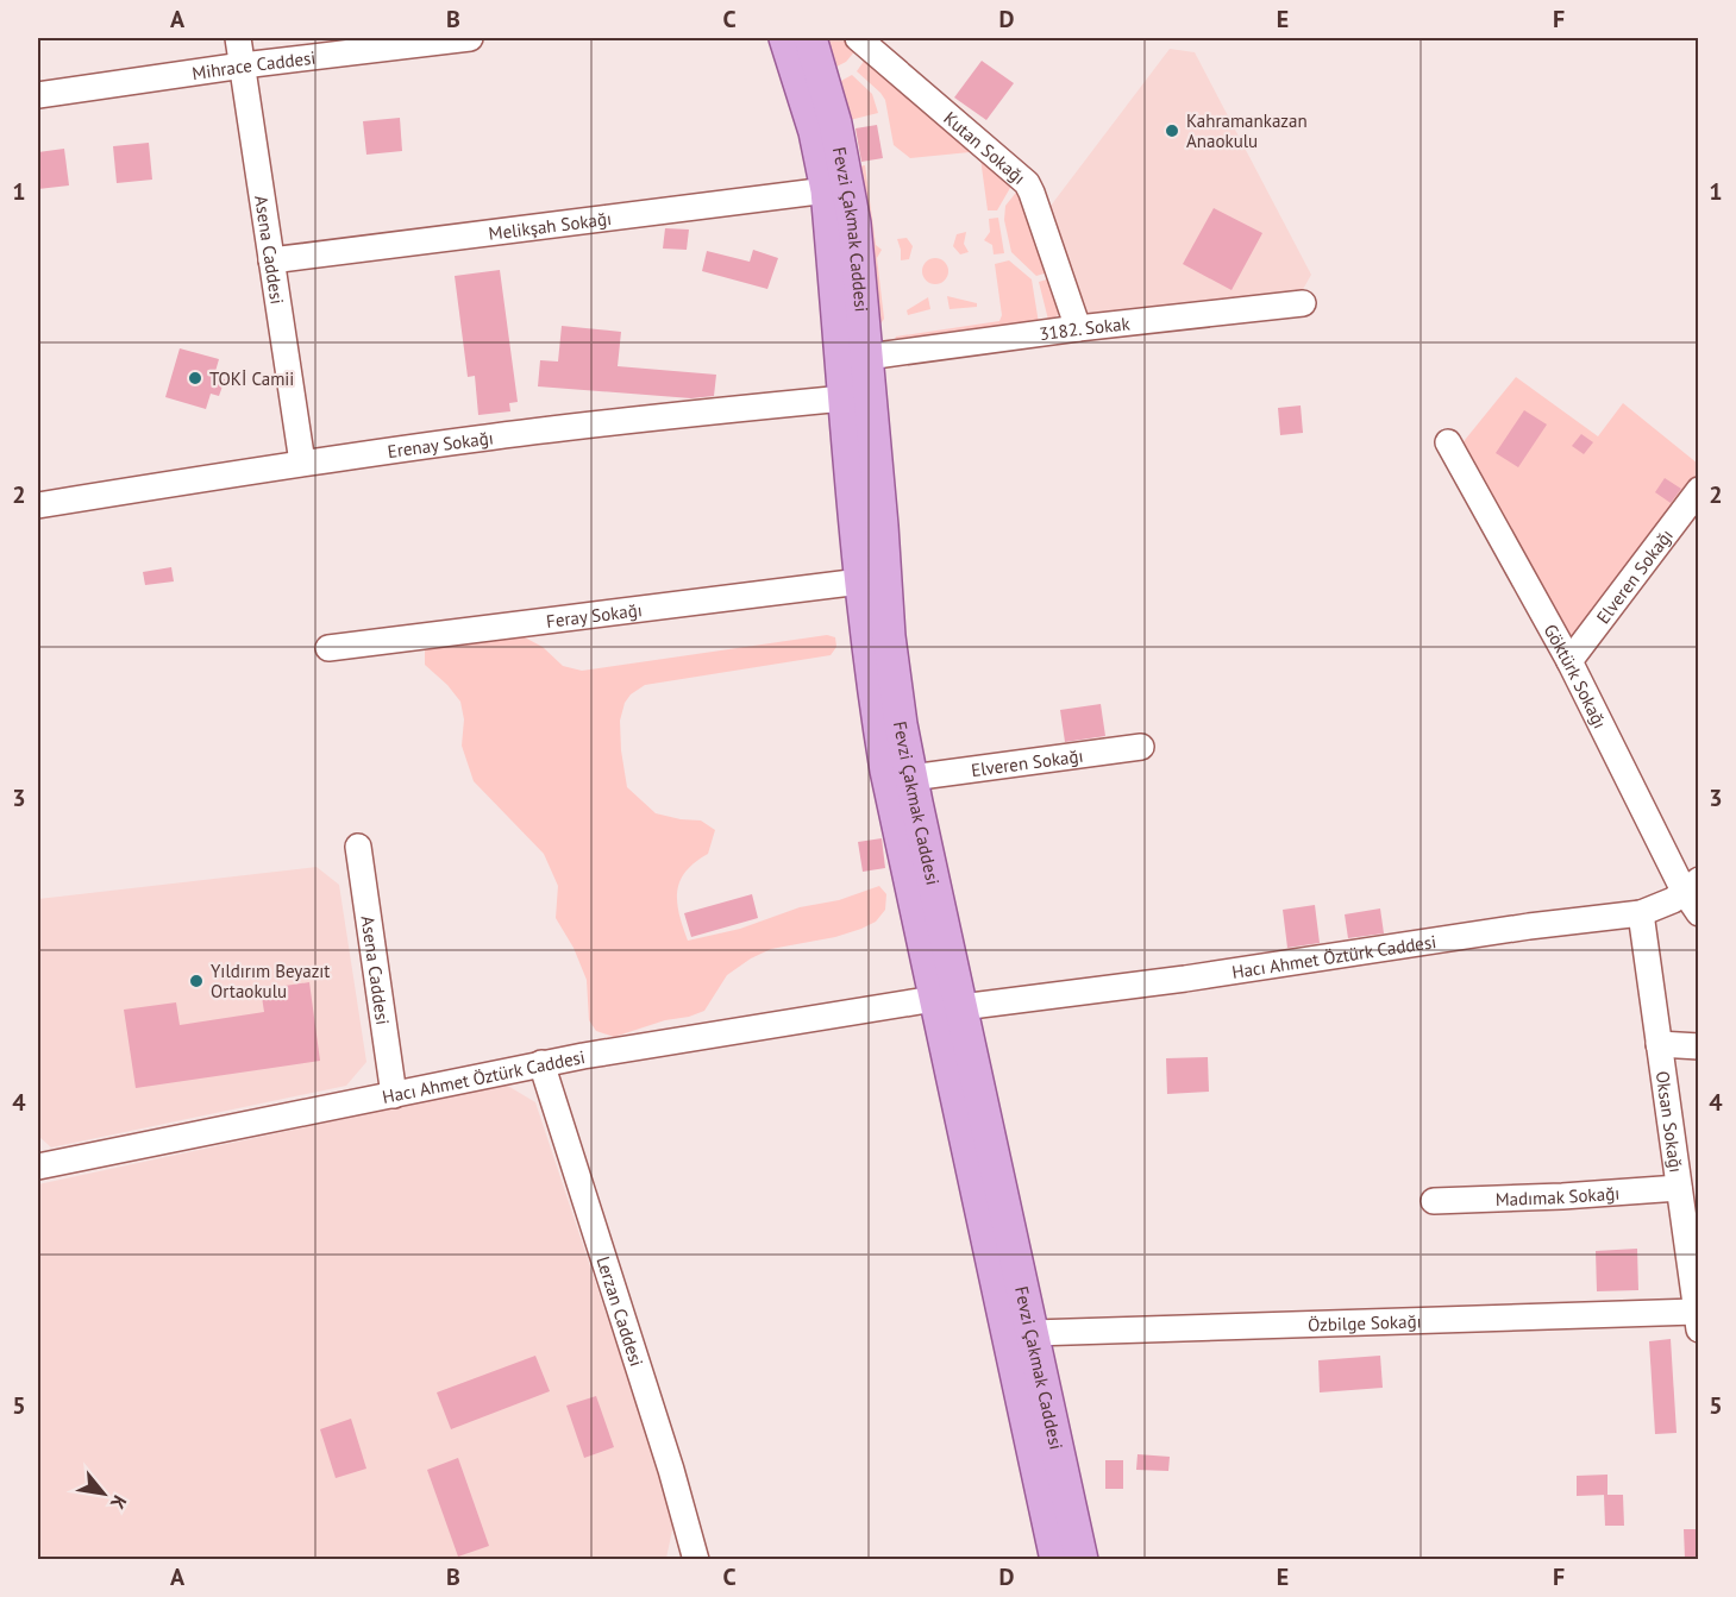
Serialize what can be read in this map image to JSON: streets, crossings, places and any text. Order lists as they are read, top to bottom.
{
  "streets": {
    "main road": ["Fevzi Çakmak Caddesi"],
    "street": [
      "Mihrace Caddesi",
      "Kutan Sokağı",
      "Melikşah Sokağı",
      "Asena Caddesi",
      "3182. Sokak",
      "Erenay Sokağı",
      "Elveren Sokağı",
      "Feray Sokağı",
      "Göktürk Sokağı",
      "Hacı Ahmet Öztürk Caddesi",
      "Oksan Sokağı",
      "Madımak Sokağı",
      "Lerzan Caddesi",
      "Özbilge Sokağı"
    ]
  },
  "crossings": [
    ["Mihrace Caddesi", "Asena Caddesi"],
    ["Kutan Sokağı", "3182. Sokak"],
    ["Melikşah Sokağı", "Fevzi Çakmak Caddesi"],
    ["Melikşah Sokağı", "Asena Caddesi"],
    ["Fevzi Çakmak Caddesi", "3182. Sokak"],
    ["Fevzi Çakmak Caddesi", "Erenay Sokağı"],
    ["Fevzi Çakmak Caddesi", "Elveren Sokağı"],
    ["Fevzi Çakmak Caddesi", "Feray Sokağı"],
    ["Fevzi Çakmak Caddesi", "Hacı Ahmet Öztürk Caddesi"],
    ["Fevzi Çakmak Caddesi", "Özbilge Sokağı"],
    ["Asena Caddesi", "Erenay Sokağı"],
    ["Asena Caddesi", "Hacı Ahmet Öztürk Caddesi"],
    ["Elveren Sokağı", "Göktürk Sokağı"],
    ["Göktürk Sokağı", "Hacı Ahmet Öztürk Caddesi"],
    ["Hacı Ahmet Öztürk Caddesi", "Oksan Sokağı"],
    ["Hacı Ahmet Öztürk Caddesi", "Lerzan Caddesi"],
    ["Oksan Sokağı", "Madımak Sokağı"],
    ["Oksan Sokağı", "Özbilge Sokağı"]
  ],
  "places": ["Kahramankazan Anaokulu", "TOKİ Camii", "Yıldırım Beyazıt Ortaokulu"],
  "north": "bottom right",
  "grid": {
    "columns": [
      "A",
      "B",
      "C",
      "D",
      "E",
      "F"
    ],
    "rows": [
      "1",
      "2",
      "3",
      "4",
      "5"
    ]
  }
}
